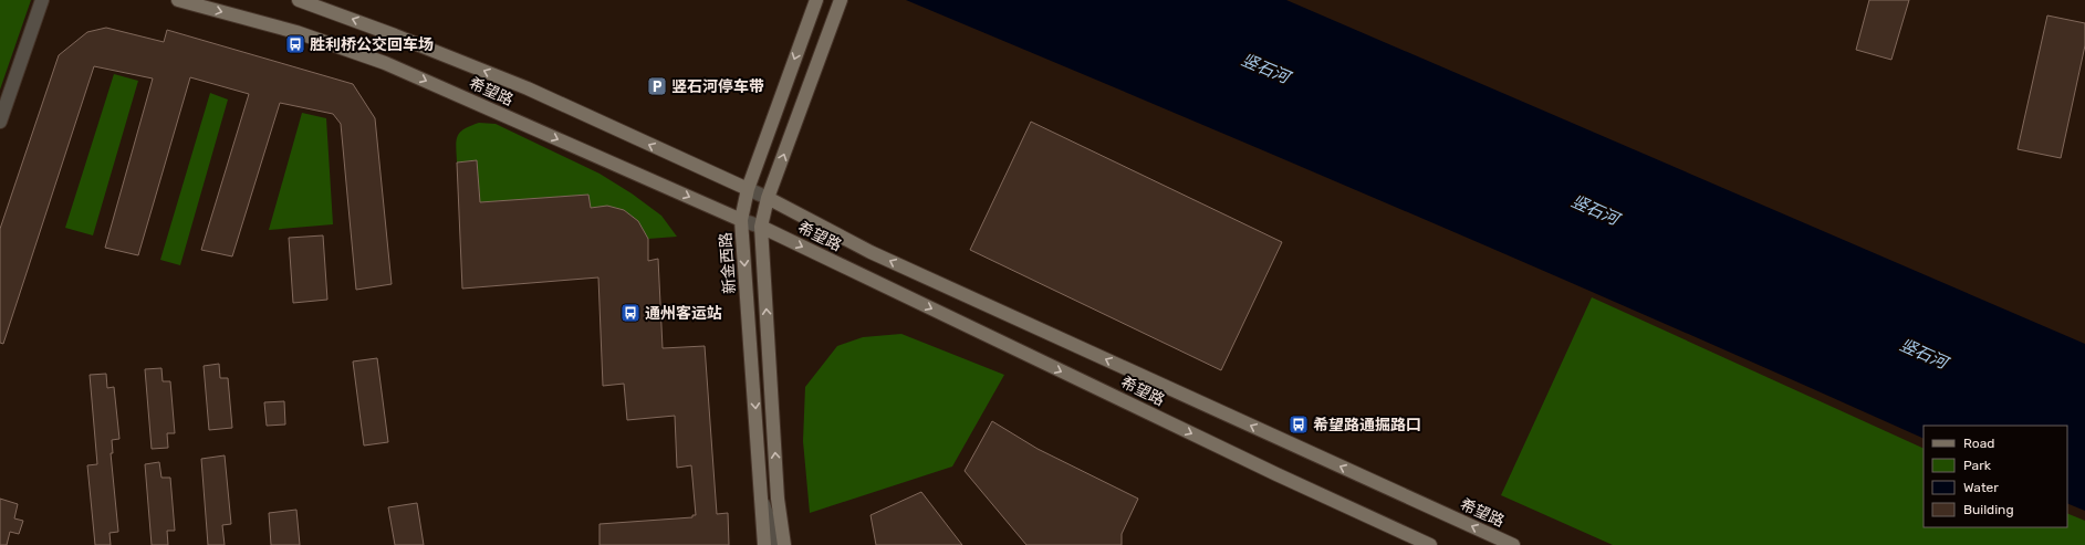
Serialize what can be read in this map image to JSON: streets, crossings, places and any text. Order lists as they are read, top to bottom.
{
  "streets": {
    "main road": ["希望路", "新金西路"]
  },
  "crossings": [
    ["希望路", "新金西路"]
  ],
  "water": ["竖石河"],
  "places": {
    "bus stop": ["胜利桥公交回车场", "通州客运站", "希望路通掘路口"],
    "parking": ["竖石河停车带"]
  },
  "legend": [
    "Road",
    "Park",
    "Water",
    "Building"
  ]
}
